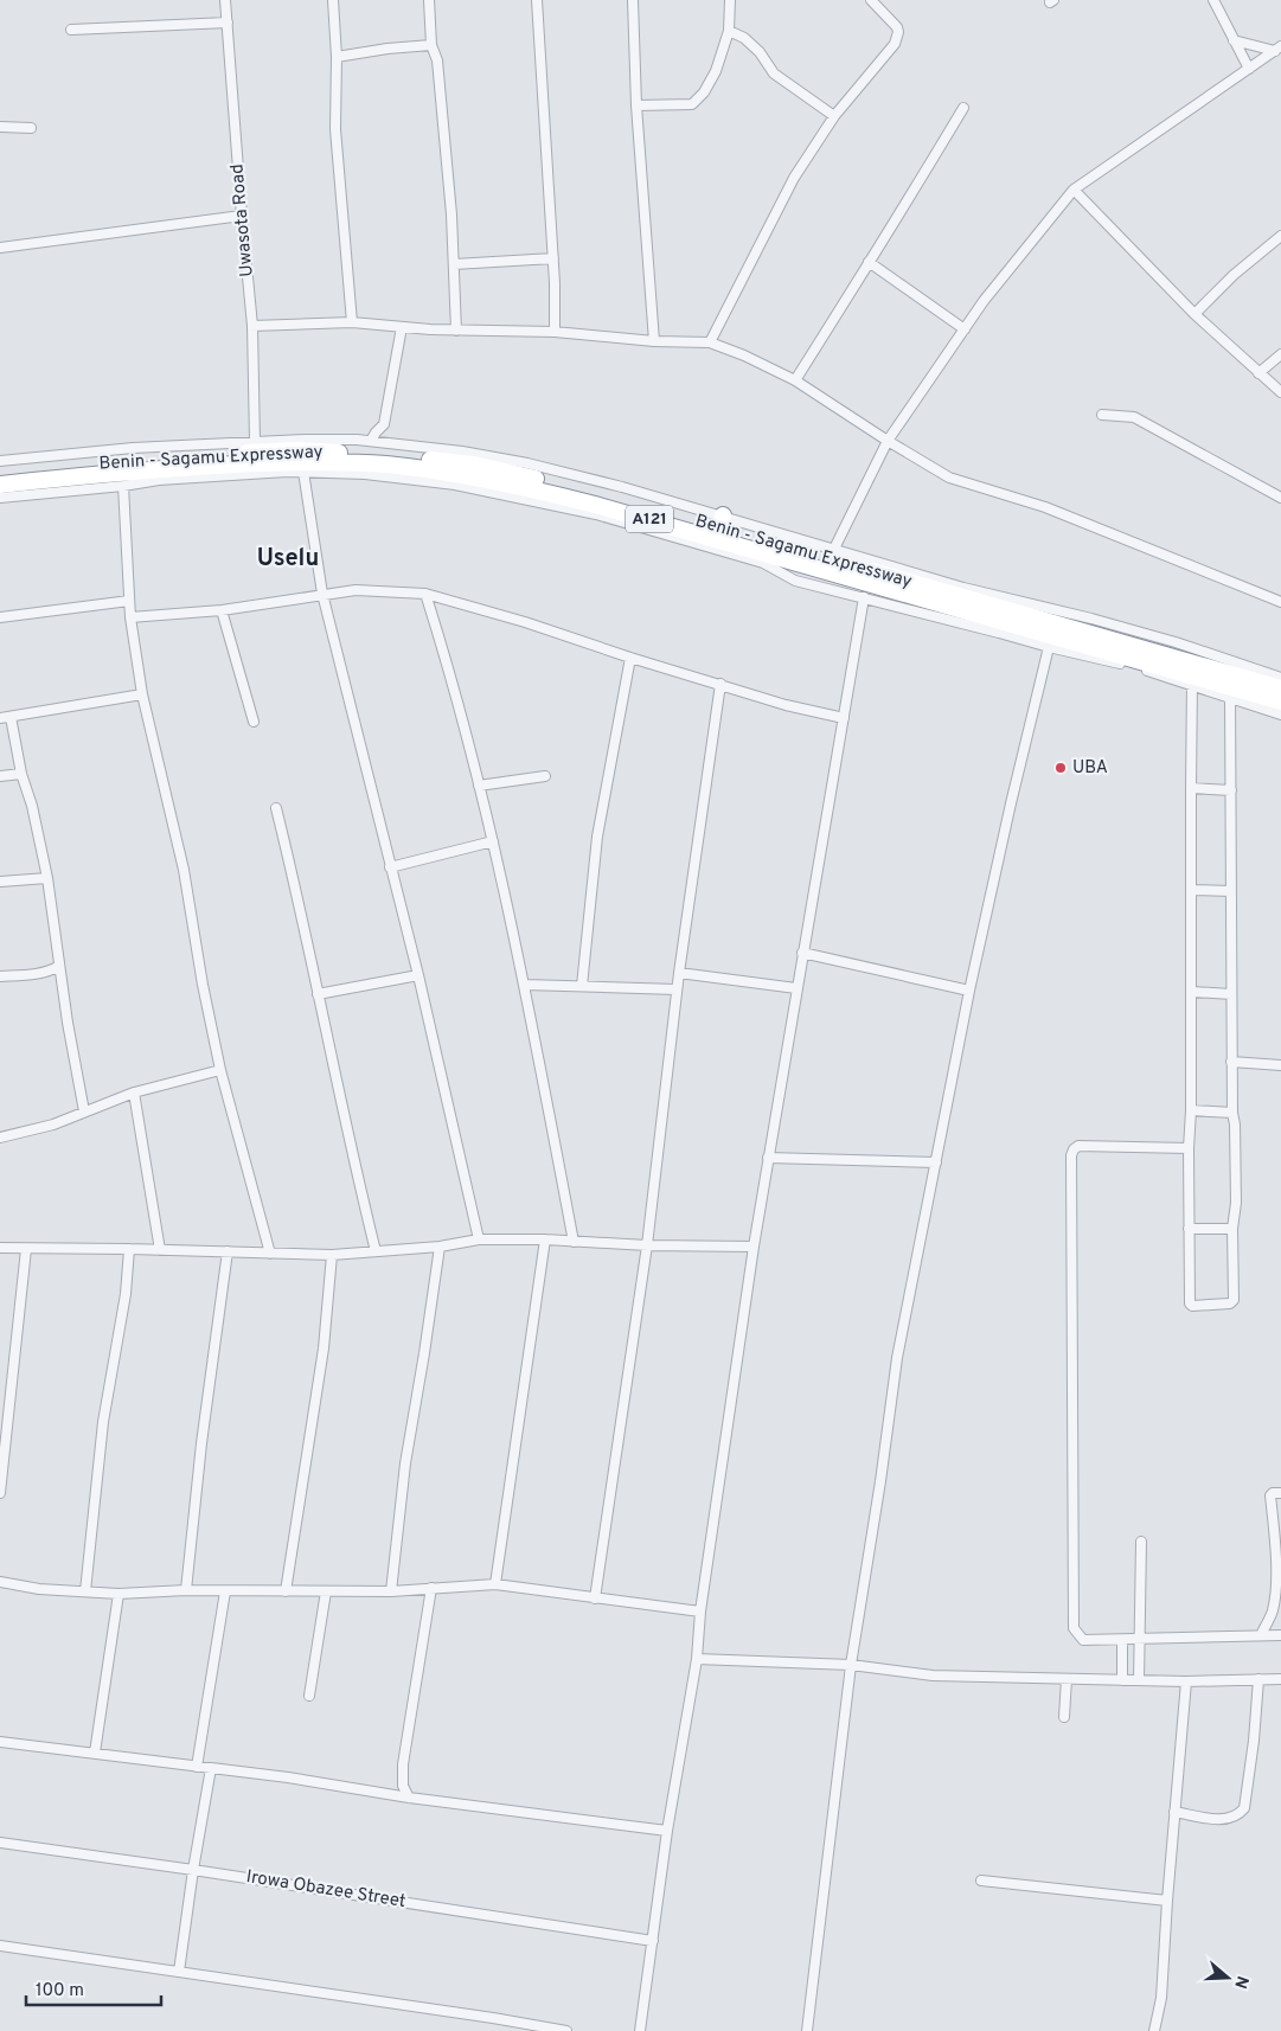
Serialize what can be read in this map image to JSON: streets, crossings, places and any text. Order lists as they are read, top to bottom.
{
  "streets": {
    "highway": ["Benin - Sagamu Expressway", "A121"],
    "street": ["Uwasota Road", "Irowa Obazee Street"]
  },
  "districts": ["Uselu"],
  "places": ["UBA"],
  "scale_bar": "100 m",
  "north": "right"
}
